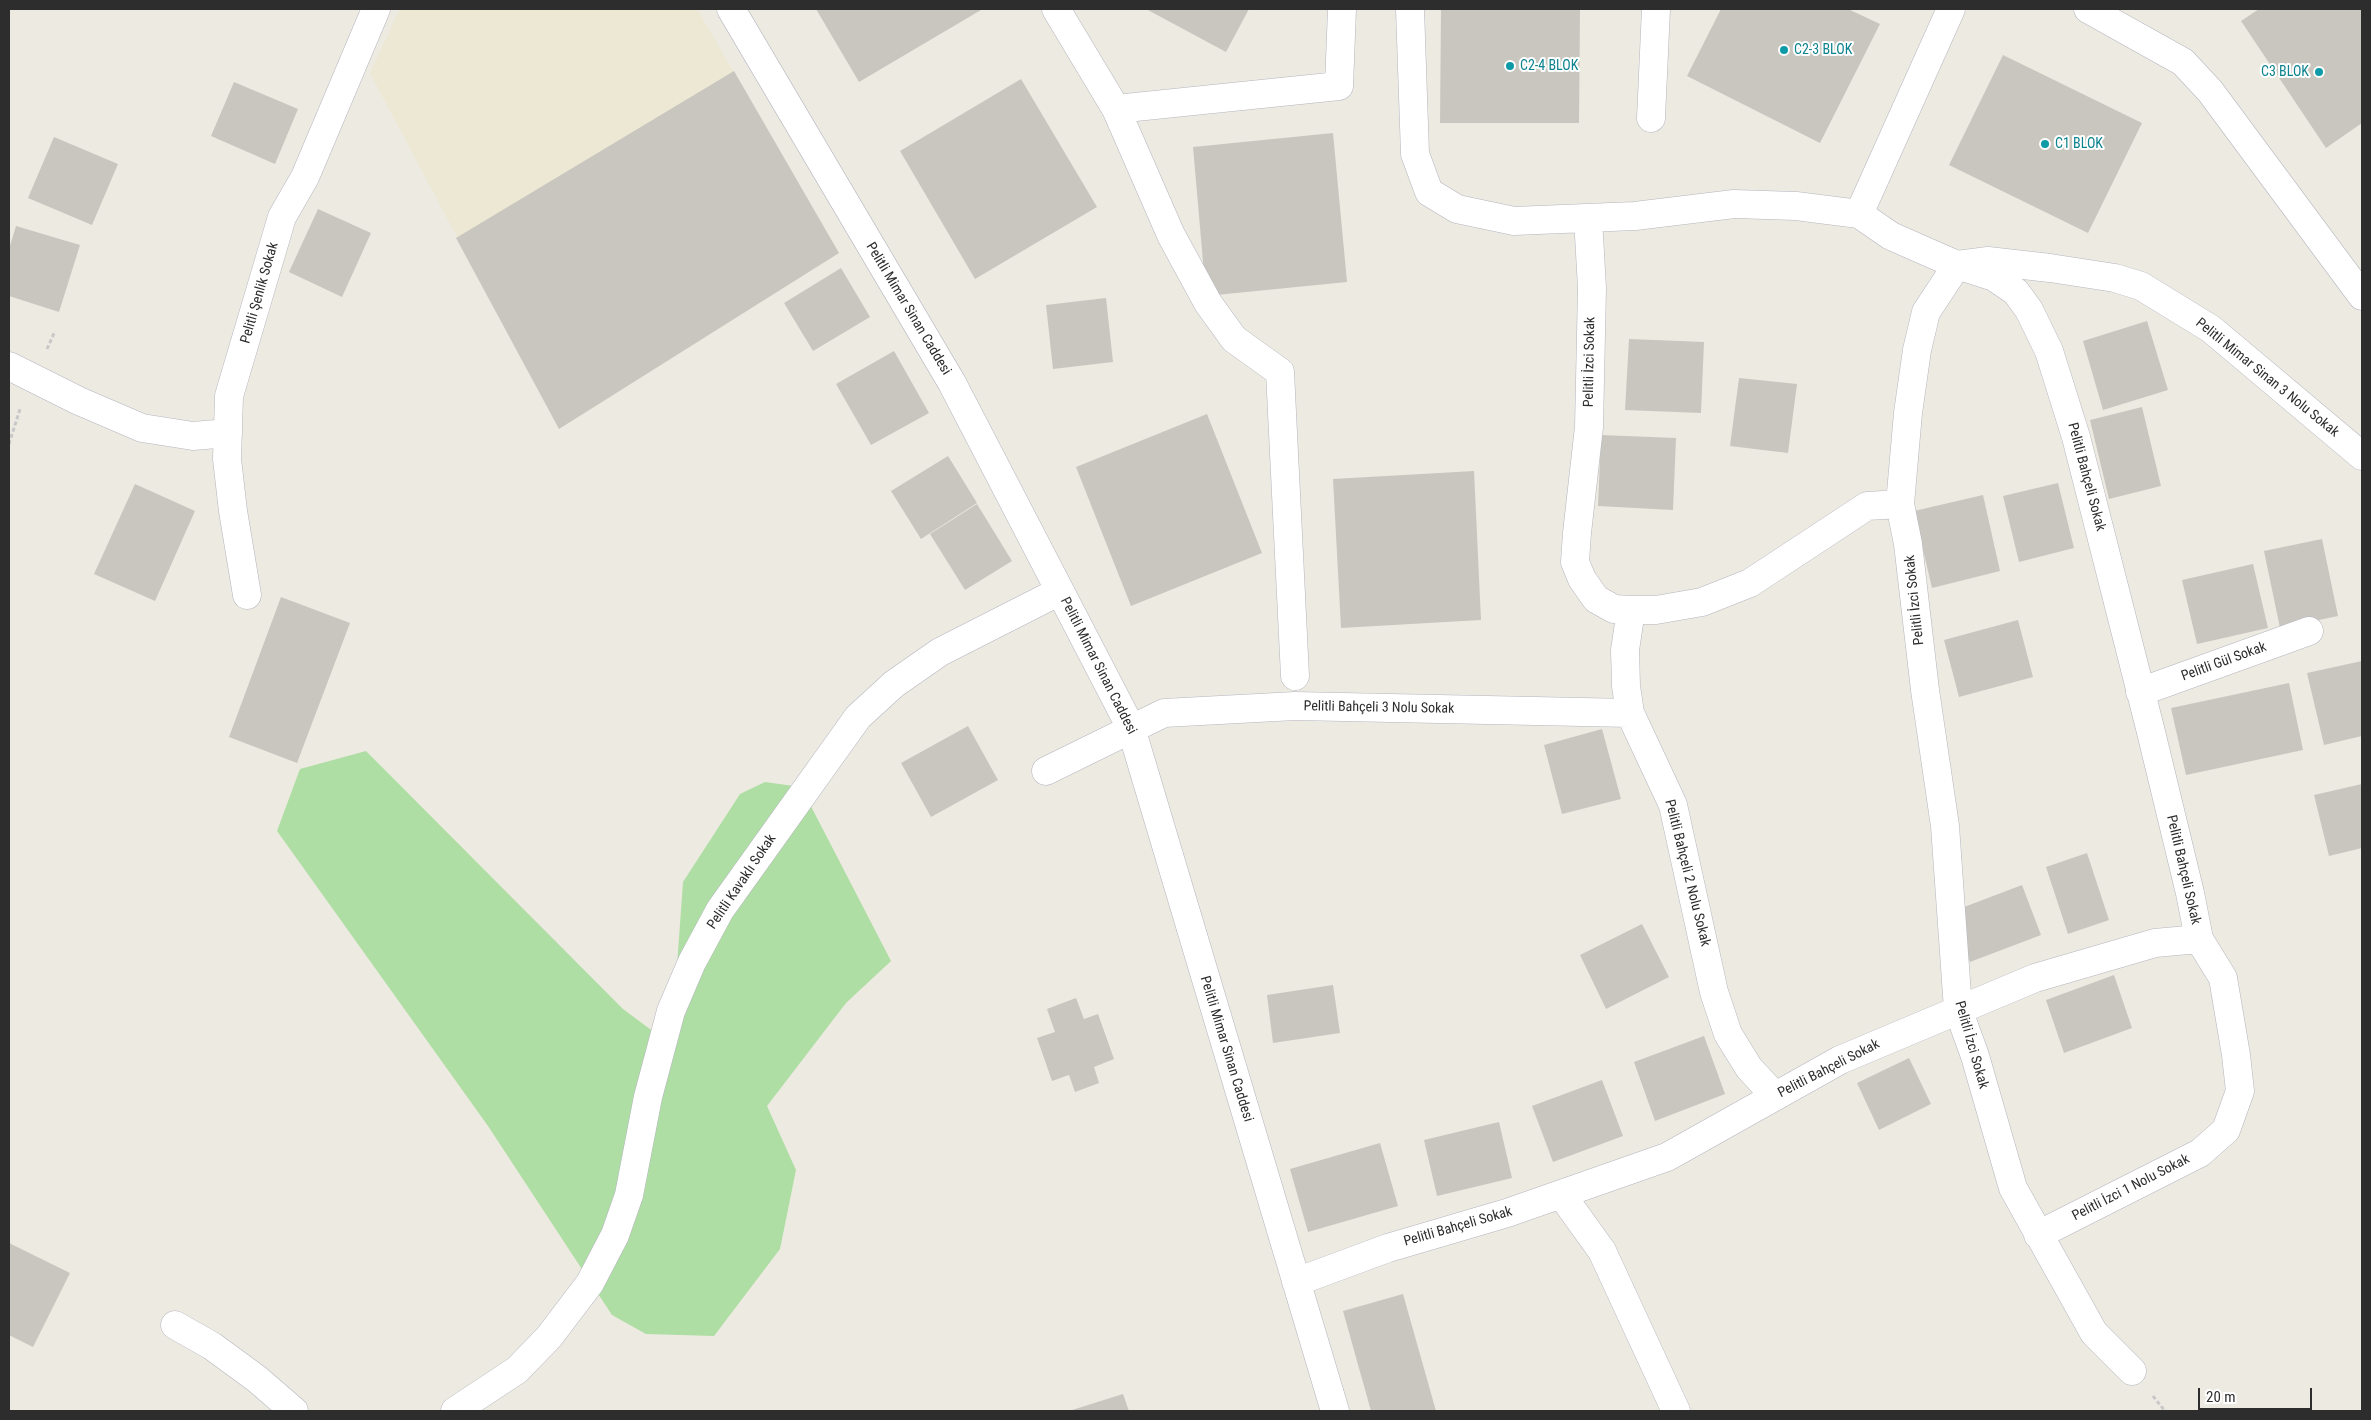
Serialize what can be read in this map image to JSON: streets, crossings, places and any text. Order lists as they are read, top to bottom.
{
  "streets": {
    "street": [
      "Pelitli Şenlik Sokak",
      "Pelitli Mimar Sinan Caddesi",
      "Pelitli İzci Sokak",
      "Pelitli Mimar Sinan 3 Nolu Sokak",
      "Pelitli Bahçeli Sokak",
      "Pelitli Gül Sokak",
      "Pelitli Bahçeli 3 Nolu Sokak",
      "Pelitli Bahçeli 2 Nolu Sokak",
      "Pelitli Kavaklı Sokak",
      "Pelitli İzci 1 Nolu Sokak"
    ]
  },
  "crossings": [
    ["Pelitli Mimar Sinan Caddesi", "Pelitli Bahçeli Sokak"],
    ["Pelitli Mimar Sinan Caddesi", "Pelitli Bahçeli 3 Nolu Sokak"],
    ["Pelitli Mimar Sinan Caddesi", "Pelitli Kavaklı Sokak"],
    ["Pelitli İzci Sokak", "Pelitli Bahçeli Sokak"],
    ["Pelitli İzci Sokak", "Pelitli Bahçeli 2 Nolu Sokak"],
    ["Pelitli İzci Sokak", "Pelitli İzci 1 Nolu Sokak"],
    ["Pelitli Mimar Sinan 3 Nolu Sokak", "Pelitli Bahçeli Sokak"],
    ["Pelitli Bahçeli Sokak", "Pelitli Gül Sokak"],
    ["Pelitli Bahçeli Sokak", "Pelitli Bahçeli 2 Nolu Sokak"],
    ["Pelitli Bahçeli Sokak", "Pelitli İzci 1 Nolu Sokak"],
    ["Pelitli Bahçeli 3 Nolu Sokak", "Pelitli Bahçeli 2 Nolu Sokak"]
  ],
  "places": [
    "C2-3 BLOK",
    "C2-4 BLOK",
    "C3 BLOK",
    "C1 BLOK"
  ],
  "scale_bar": "20 m"
}
